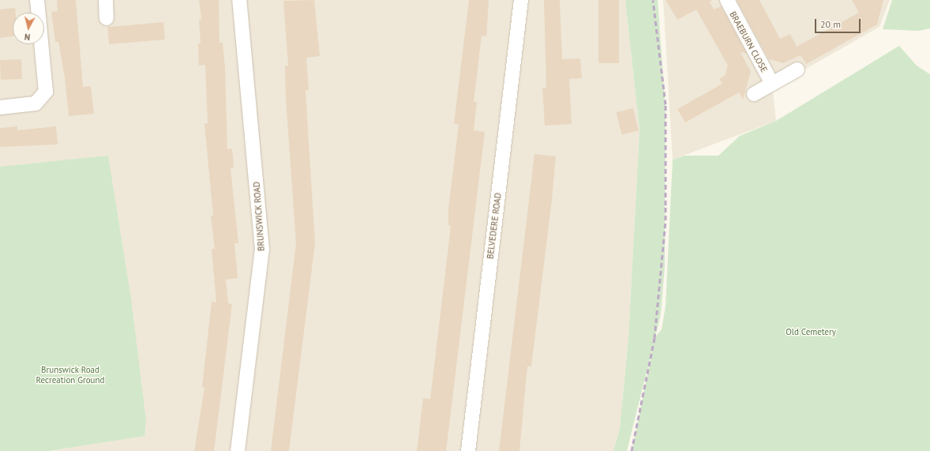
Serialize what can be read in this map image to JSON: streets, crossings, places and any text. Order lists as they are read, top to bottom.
{
  "streets": {
    "street": ["BRAEBURN CLOSE", "BRUNSWICK ROAD", "BELVEDERE ROAD"]
  },
  "parks": ["Old Cemetery", "Brunswick Road Recreation Ground"],
  "scale_bar": "20 m",
  "north": "bottom"
}
